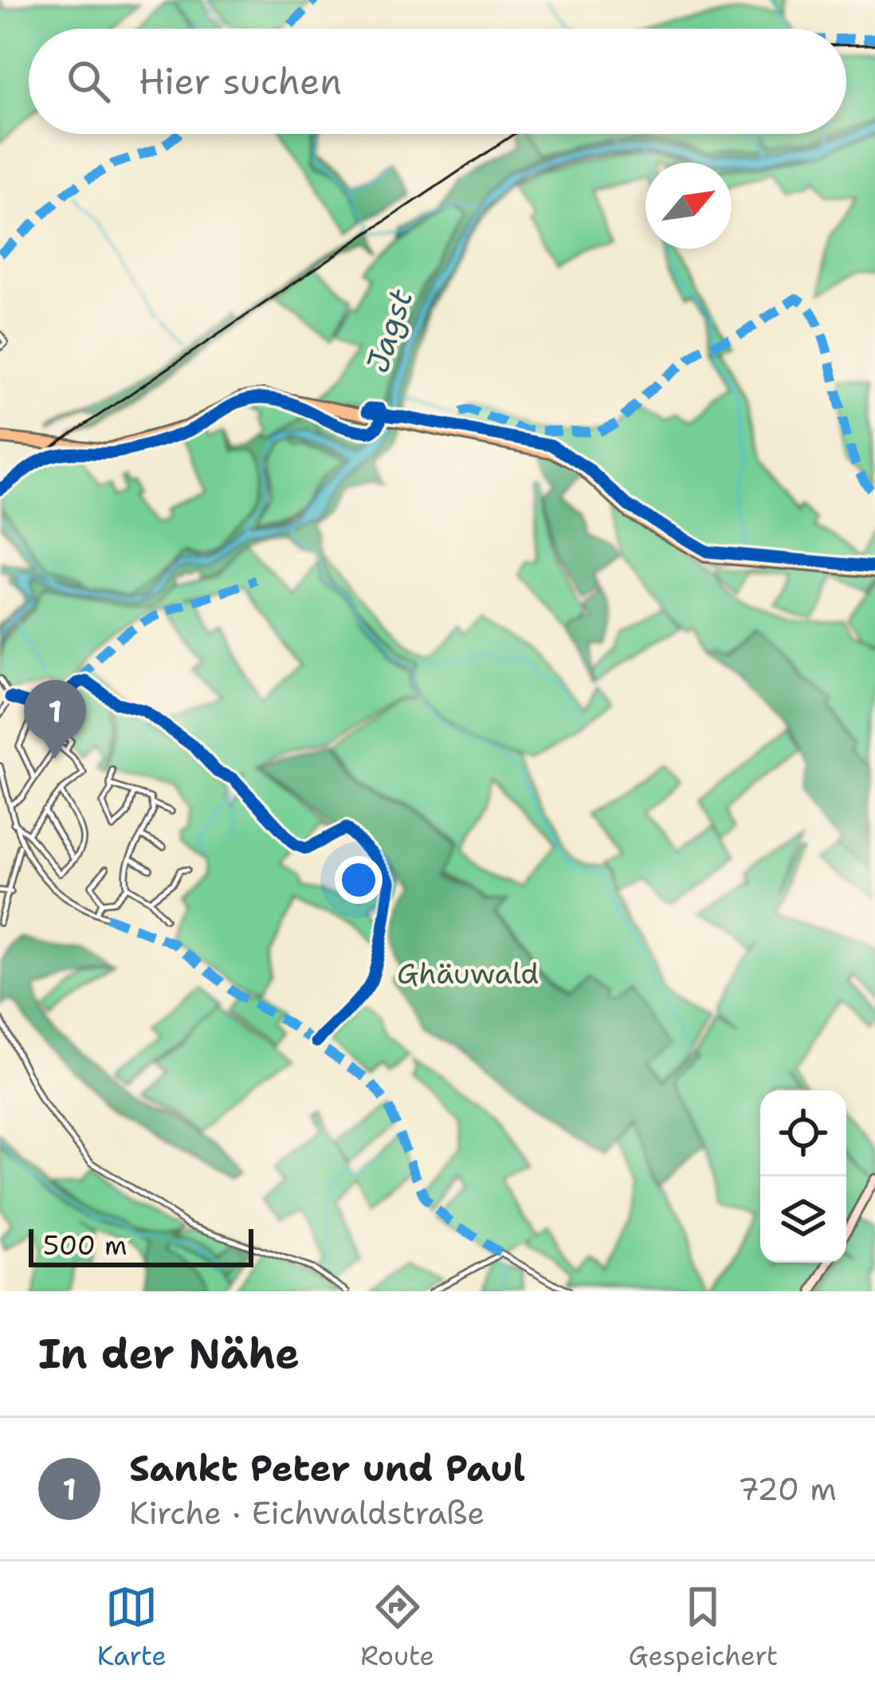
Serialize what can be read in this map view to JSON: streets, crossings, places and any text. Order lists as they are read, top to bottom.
{
  "water": ["Jagst"],
  "parks": ["Ghäuwald"],
  "scale_bar": "500 m",
  "north": "top right",
  "page": {
    "search": "Hier suchen",
    "pins": "1",
    "scale": "500 m",
    "heading": "In der Nähe",
    "list": [
      {
        "mark": "1",
        "name": "Sankt Peter und Paul",
        "note": "Kirche · Eichwaldstraße",
        "value": "720 m"
      }
    ],
    "nav": ["Karte", "Route", "Gespeichert"]
  }
}
